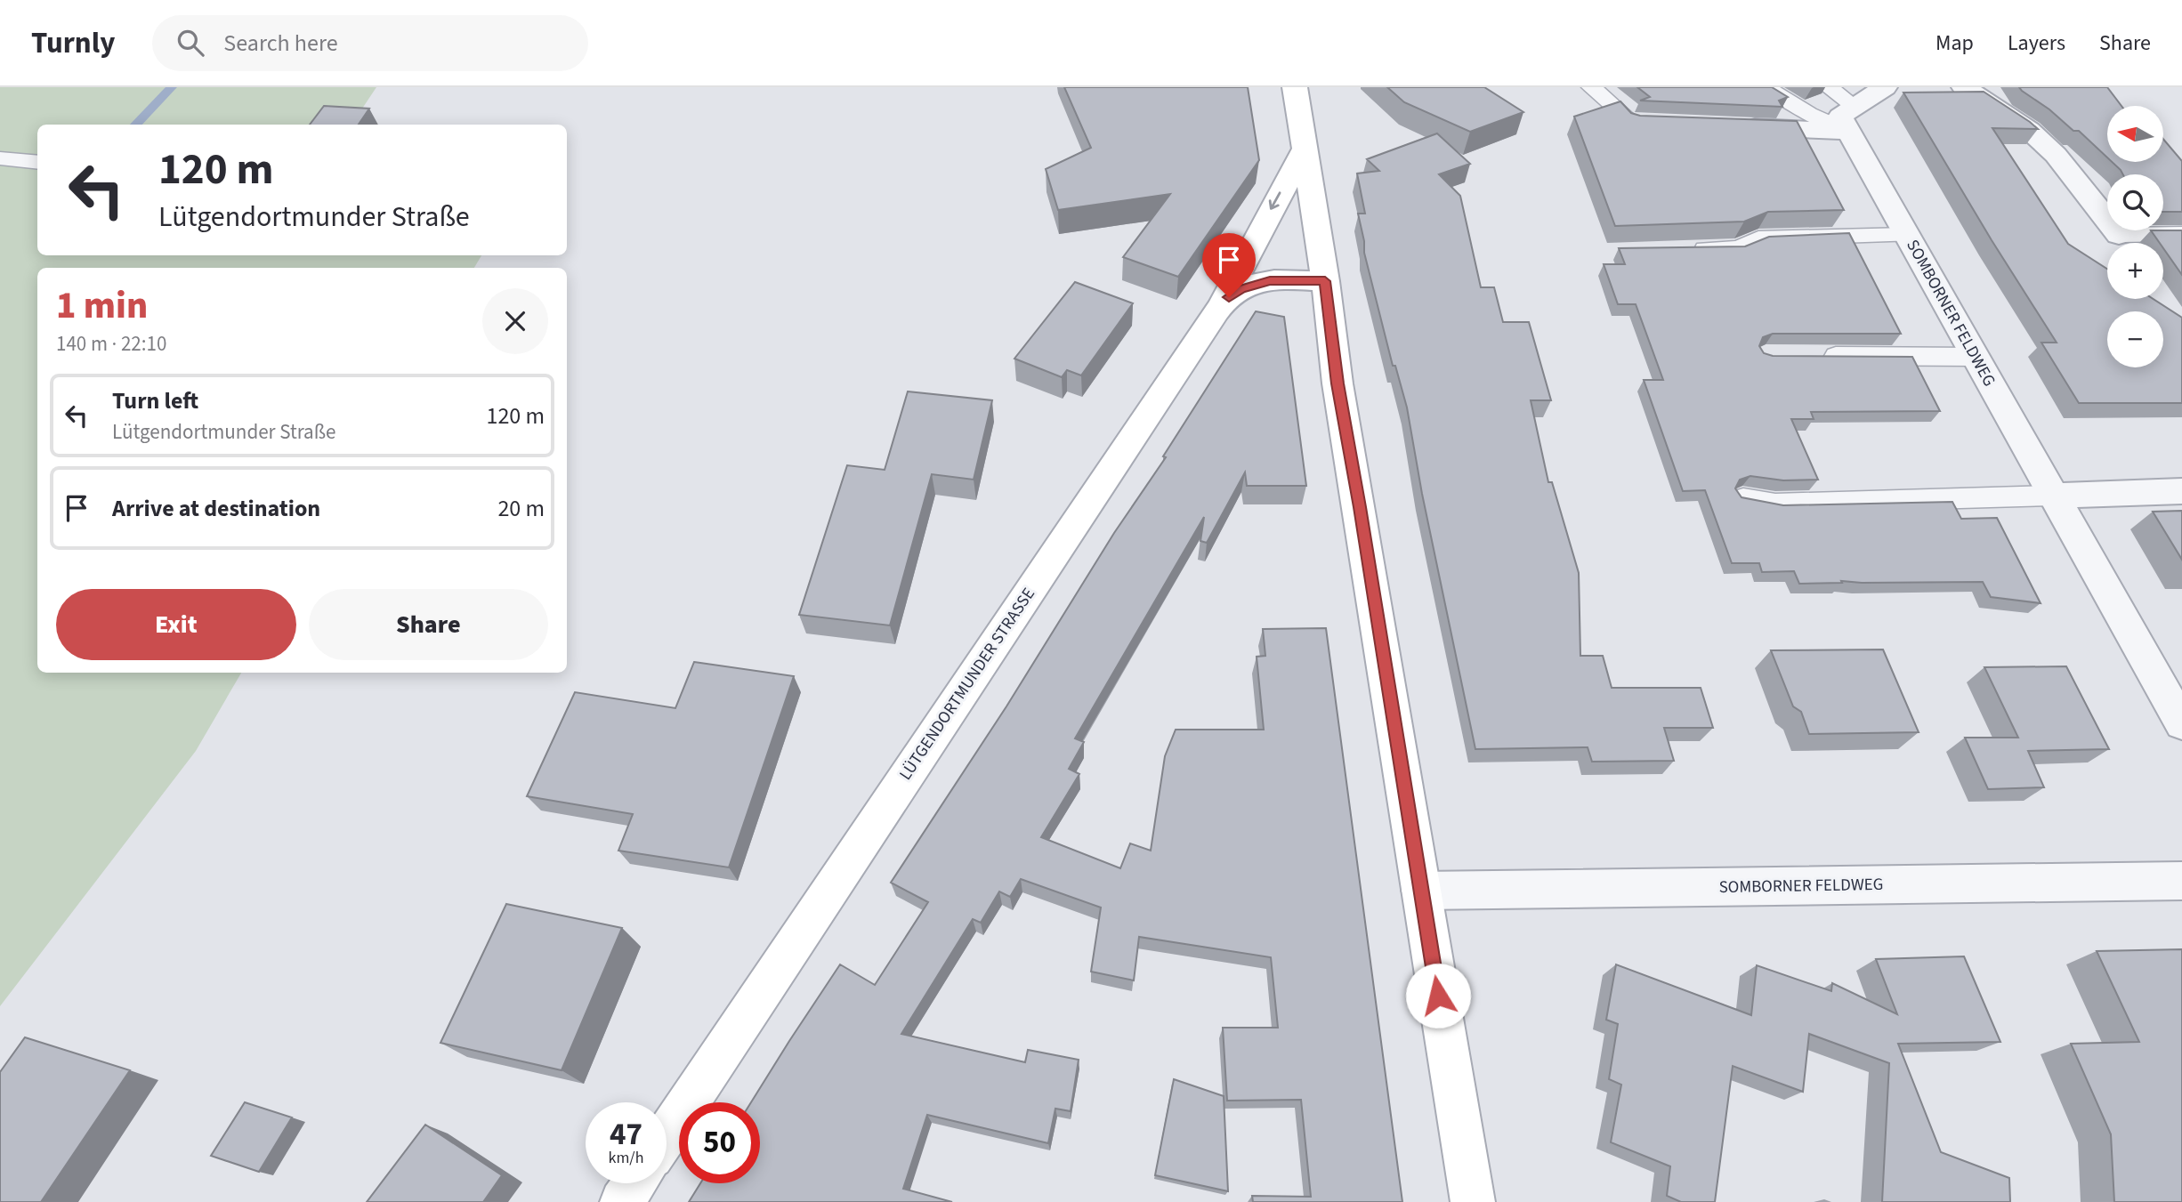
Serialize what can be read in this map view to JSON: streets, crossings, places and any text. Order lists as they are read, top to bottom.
{
  "streets": {
    "street": ["SOMBORNER FELDWEG", "LÜTGENDORTMUNDER STRASSE"]
  },
  "north": "left",
  "page": {
    "header": "Turnly",
    "search": "Search here",
    "nav": ["Map", "Layers", "Share"],
    "map_buttons": ["+", "−"],
    "turn": ["120 m", "Lütgendortmunder Straße"],
    "heading": ["1 min", "140 m · 22:10"],
    "list": [
      {
        "name": "Turn left",
        "note": "Lütgendortmunder Straße",
        "value": "120 m"
      },
      {
        "name": "Arrive at destination",
        "value": "20 m"
      }
    ],
    "buttons": ["Exit", "Share"],
    "speed": "47 km/h",
    "limit": "50"
  }
}
